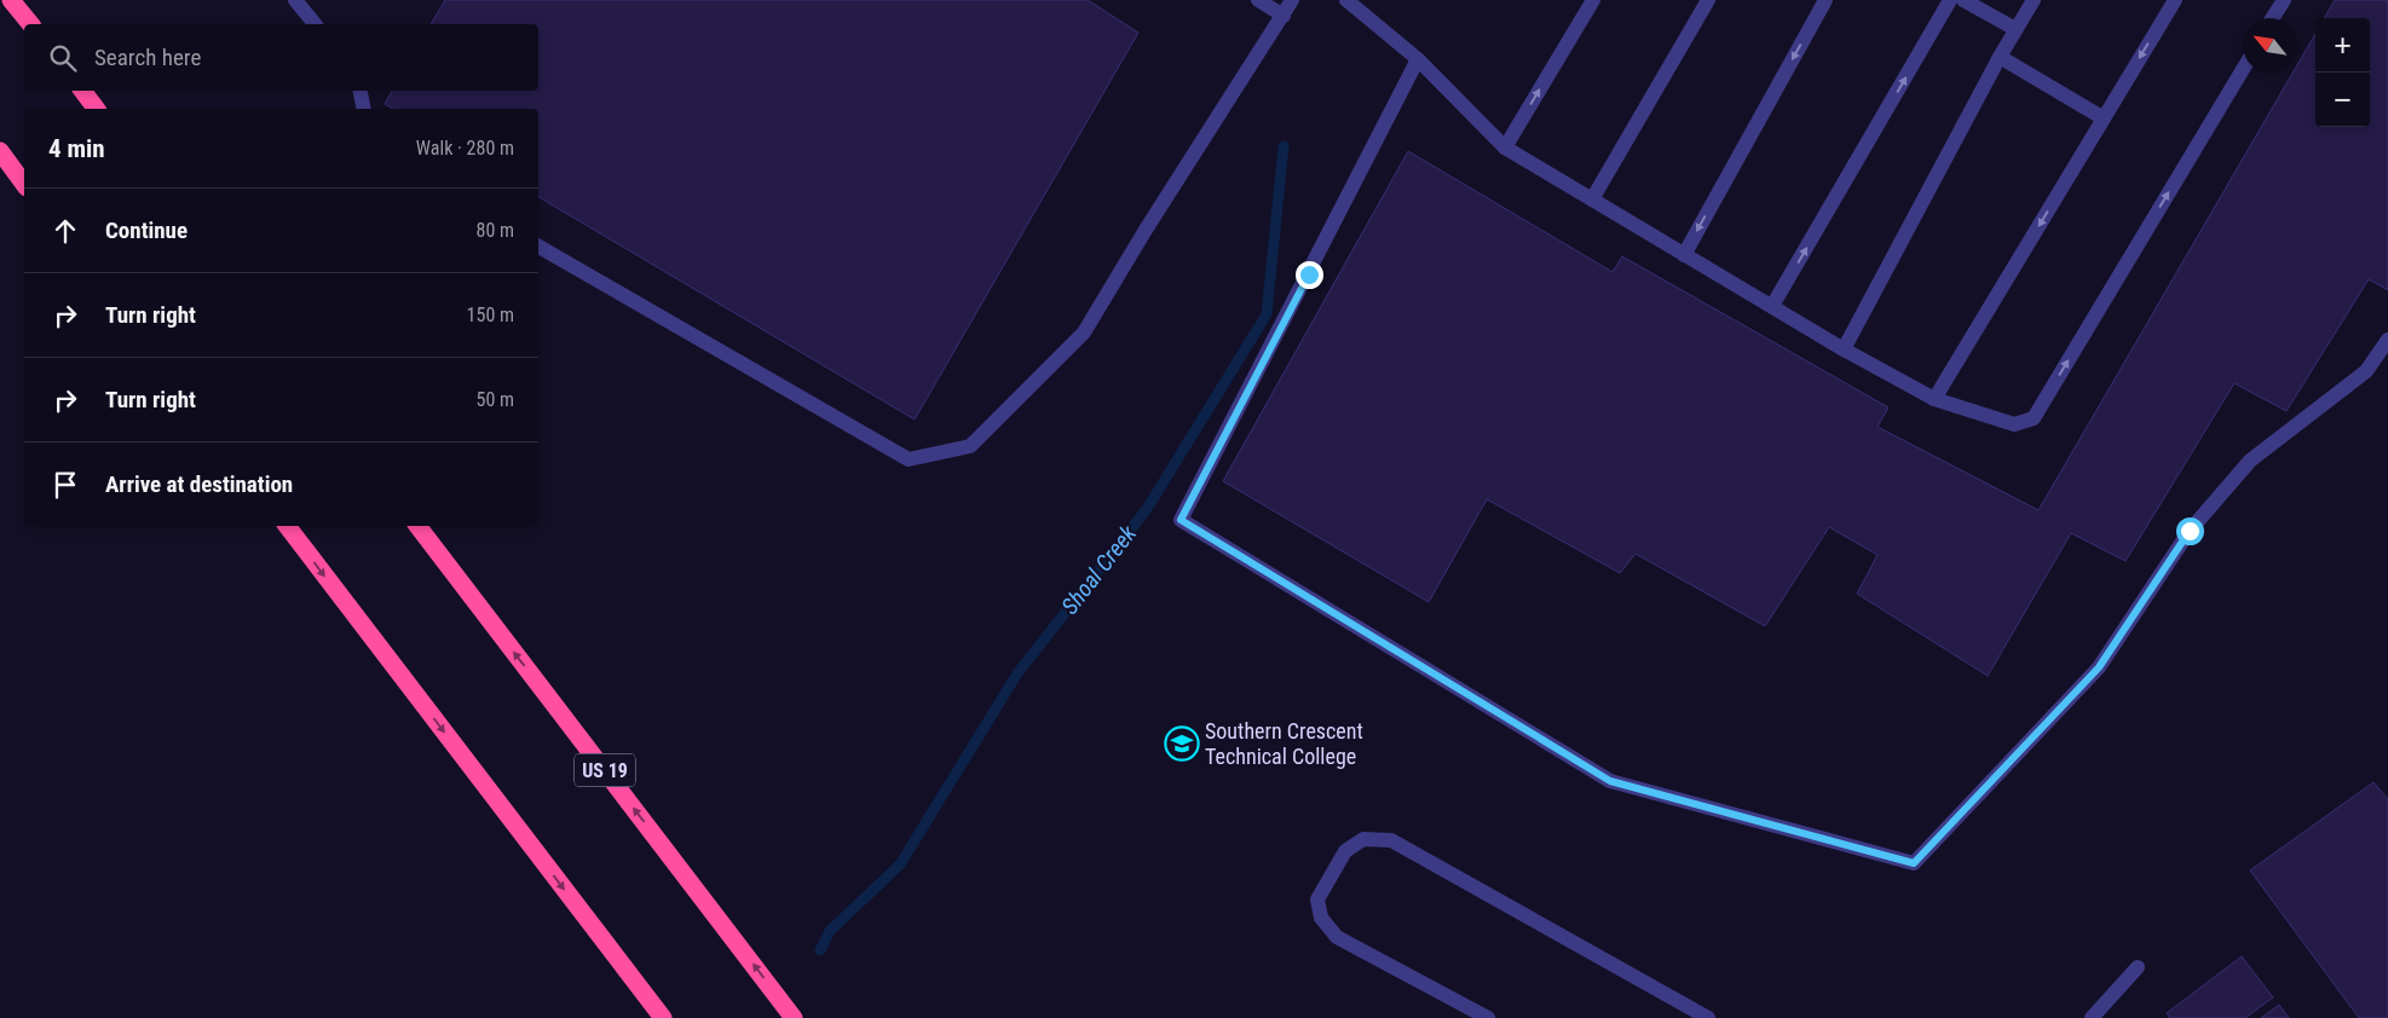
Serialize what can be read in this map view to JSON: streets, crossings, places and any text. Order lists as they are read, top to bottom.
{
  "streets": {
    "highway": ["US 19"]
  },
  "water": ["Shoal Creek"],
  "places": {
    "school or university": ["Southern Crescent Technical College"]
  },
  "north": "top left",
  "page": {
    "map_buttons": ["+", "−"],
    "search": "Search here",
    "heading": ["4 min", "Walk · 280 m"],
    "list": [
      ["Continue", "80 m"],
      ["Turn right", "150 m"],
      ["Turn right", "50 m"],
      "Arrive at destination"
    ]
  }
}
